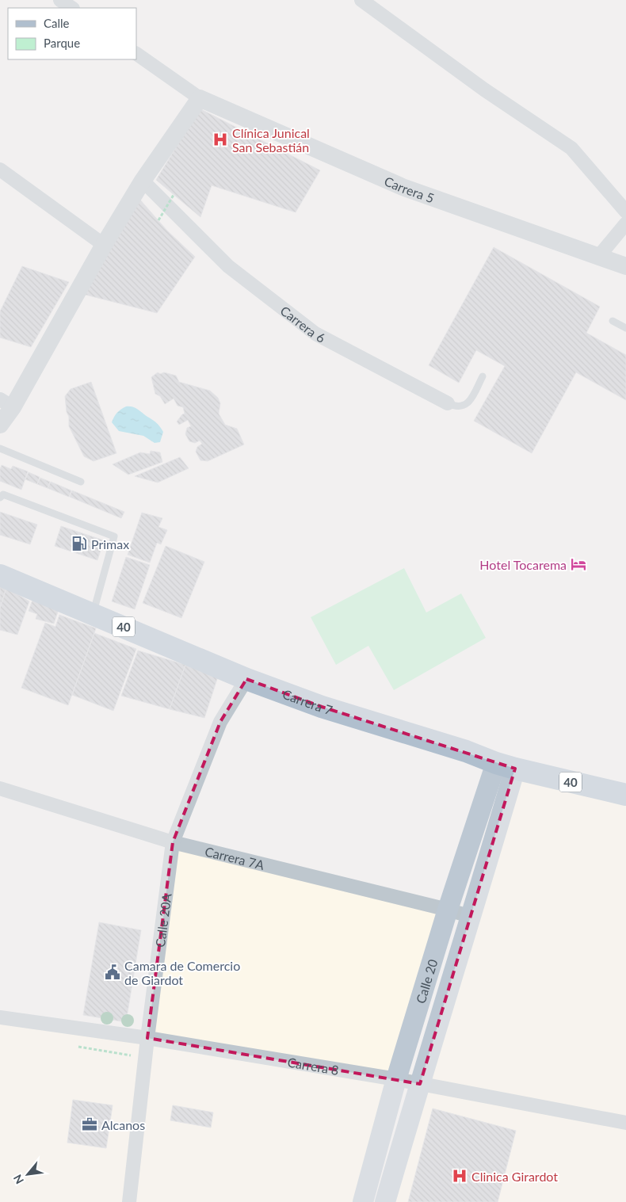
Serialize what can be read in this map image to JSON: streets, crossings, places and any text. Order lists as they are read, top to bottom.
{
  "streets": {
    "main road": ["40", "Carrera 7", "Calle 20"],
    "street": [
      "Carrera 5",
      "Carrera 6",
      "Carrera 7A",
      "Calle 20A",
      "Carrera 8"
    ]
  },
  "crossings": [
    ["Carrera 7", "Calle 20A"],
    ["Carrera 7", "Calle 20"],
    ["Carrera 7A", "Calle 20A"],
    ["Carrera 7A", "Calle 20"],
    ["Calle 20A", "Carrera 8"],
    ["Calle 20", "Carrera 8"]
  ],
  "places": {
    "hospital": ["Clínica Junical San Sebastián", "Clinica Girardot"],
    "fuel station": ["Primax"],
    "hotel": ["Hotel Tocarema"],
    "public building": ["Camara de Comercio de Giardot"],
    "office": ["Alcanos"]
  },
  "legend": ["Calle", "Parque"],
  "north": "bottom left"
}
